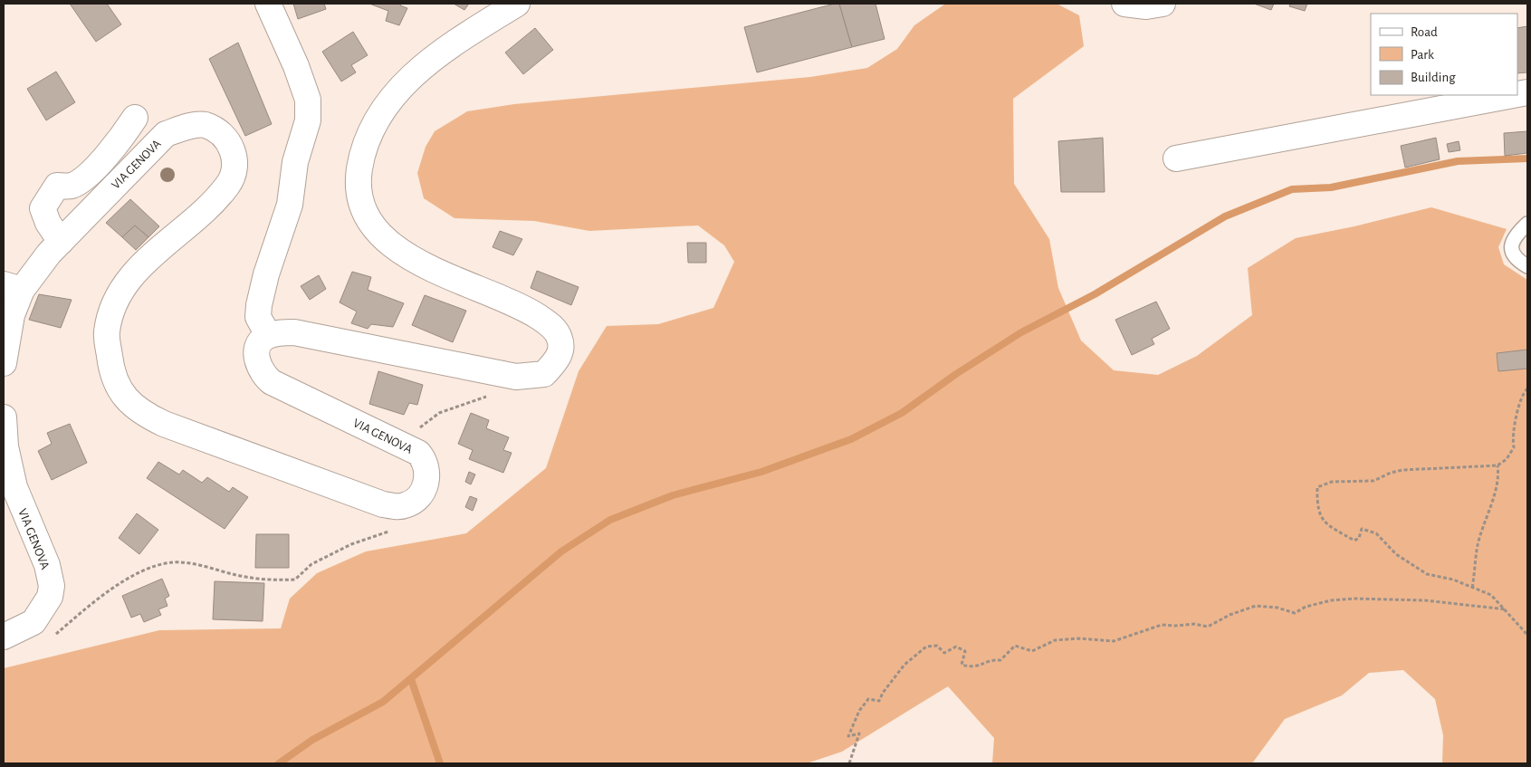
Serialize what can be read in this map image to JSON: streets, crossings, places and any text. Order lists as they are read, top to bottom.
{
  "streets": {
    "main road": ["VIA GENOVA"]
  },
  "legend": ["Road", "Park", "Building"]
}
